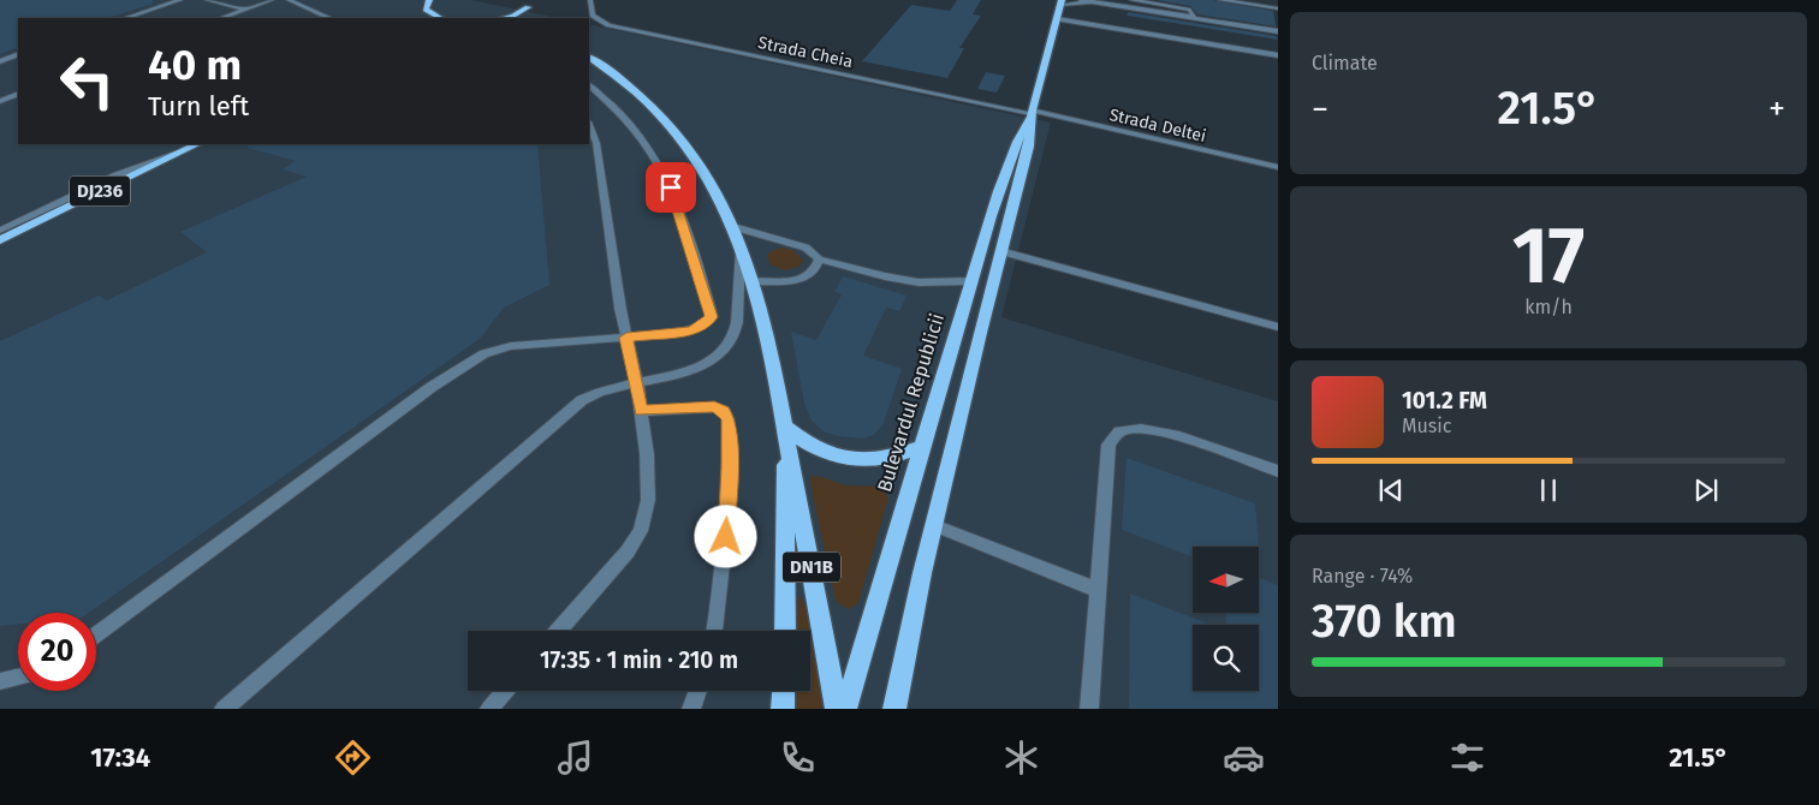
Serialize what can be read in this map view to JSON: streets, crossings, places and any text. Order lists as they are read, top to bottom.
{
  "streets": {
    "main road": ["DJ236", "Bulevardul Republicii", "DN1B"],
    "street": ["Strada Cheia", "Strada Deltei"]
  },
  "crossings": [
    ["Strada Cheia", "Strada Deltei"],
    ["Strada Cheia", "Bulevardul Republicii"],
    ["Strada Deltei", "Bulevardul Republicii"]
  ],
  "north": "left",
  "page": {
    "tile": [
      "Climate",
      ["17", "km/h"],
      ["Range · 74%", "370 km"]
    ],
    "turn": ["40 m", "Turn left"],
    "heat": ["−", "21.5°", "+"],
    "song": ["101.2 FM", "Music"],
    "limit": "20",
    "trip": "17:35 · 1 min · 210 m",
    "tabs": ["17:34", "21.5°"]
  }
}
